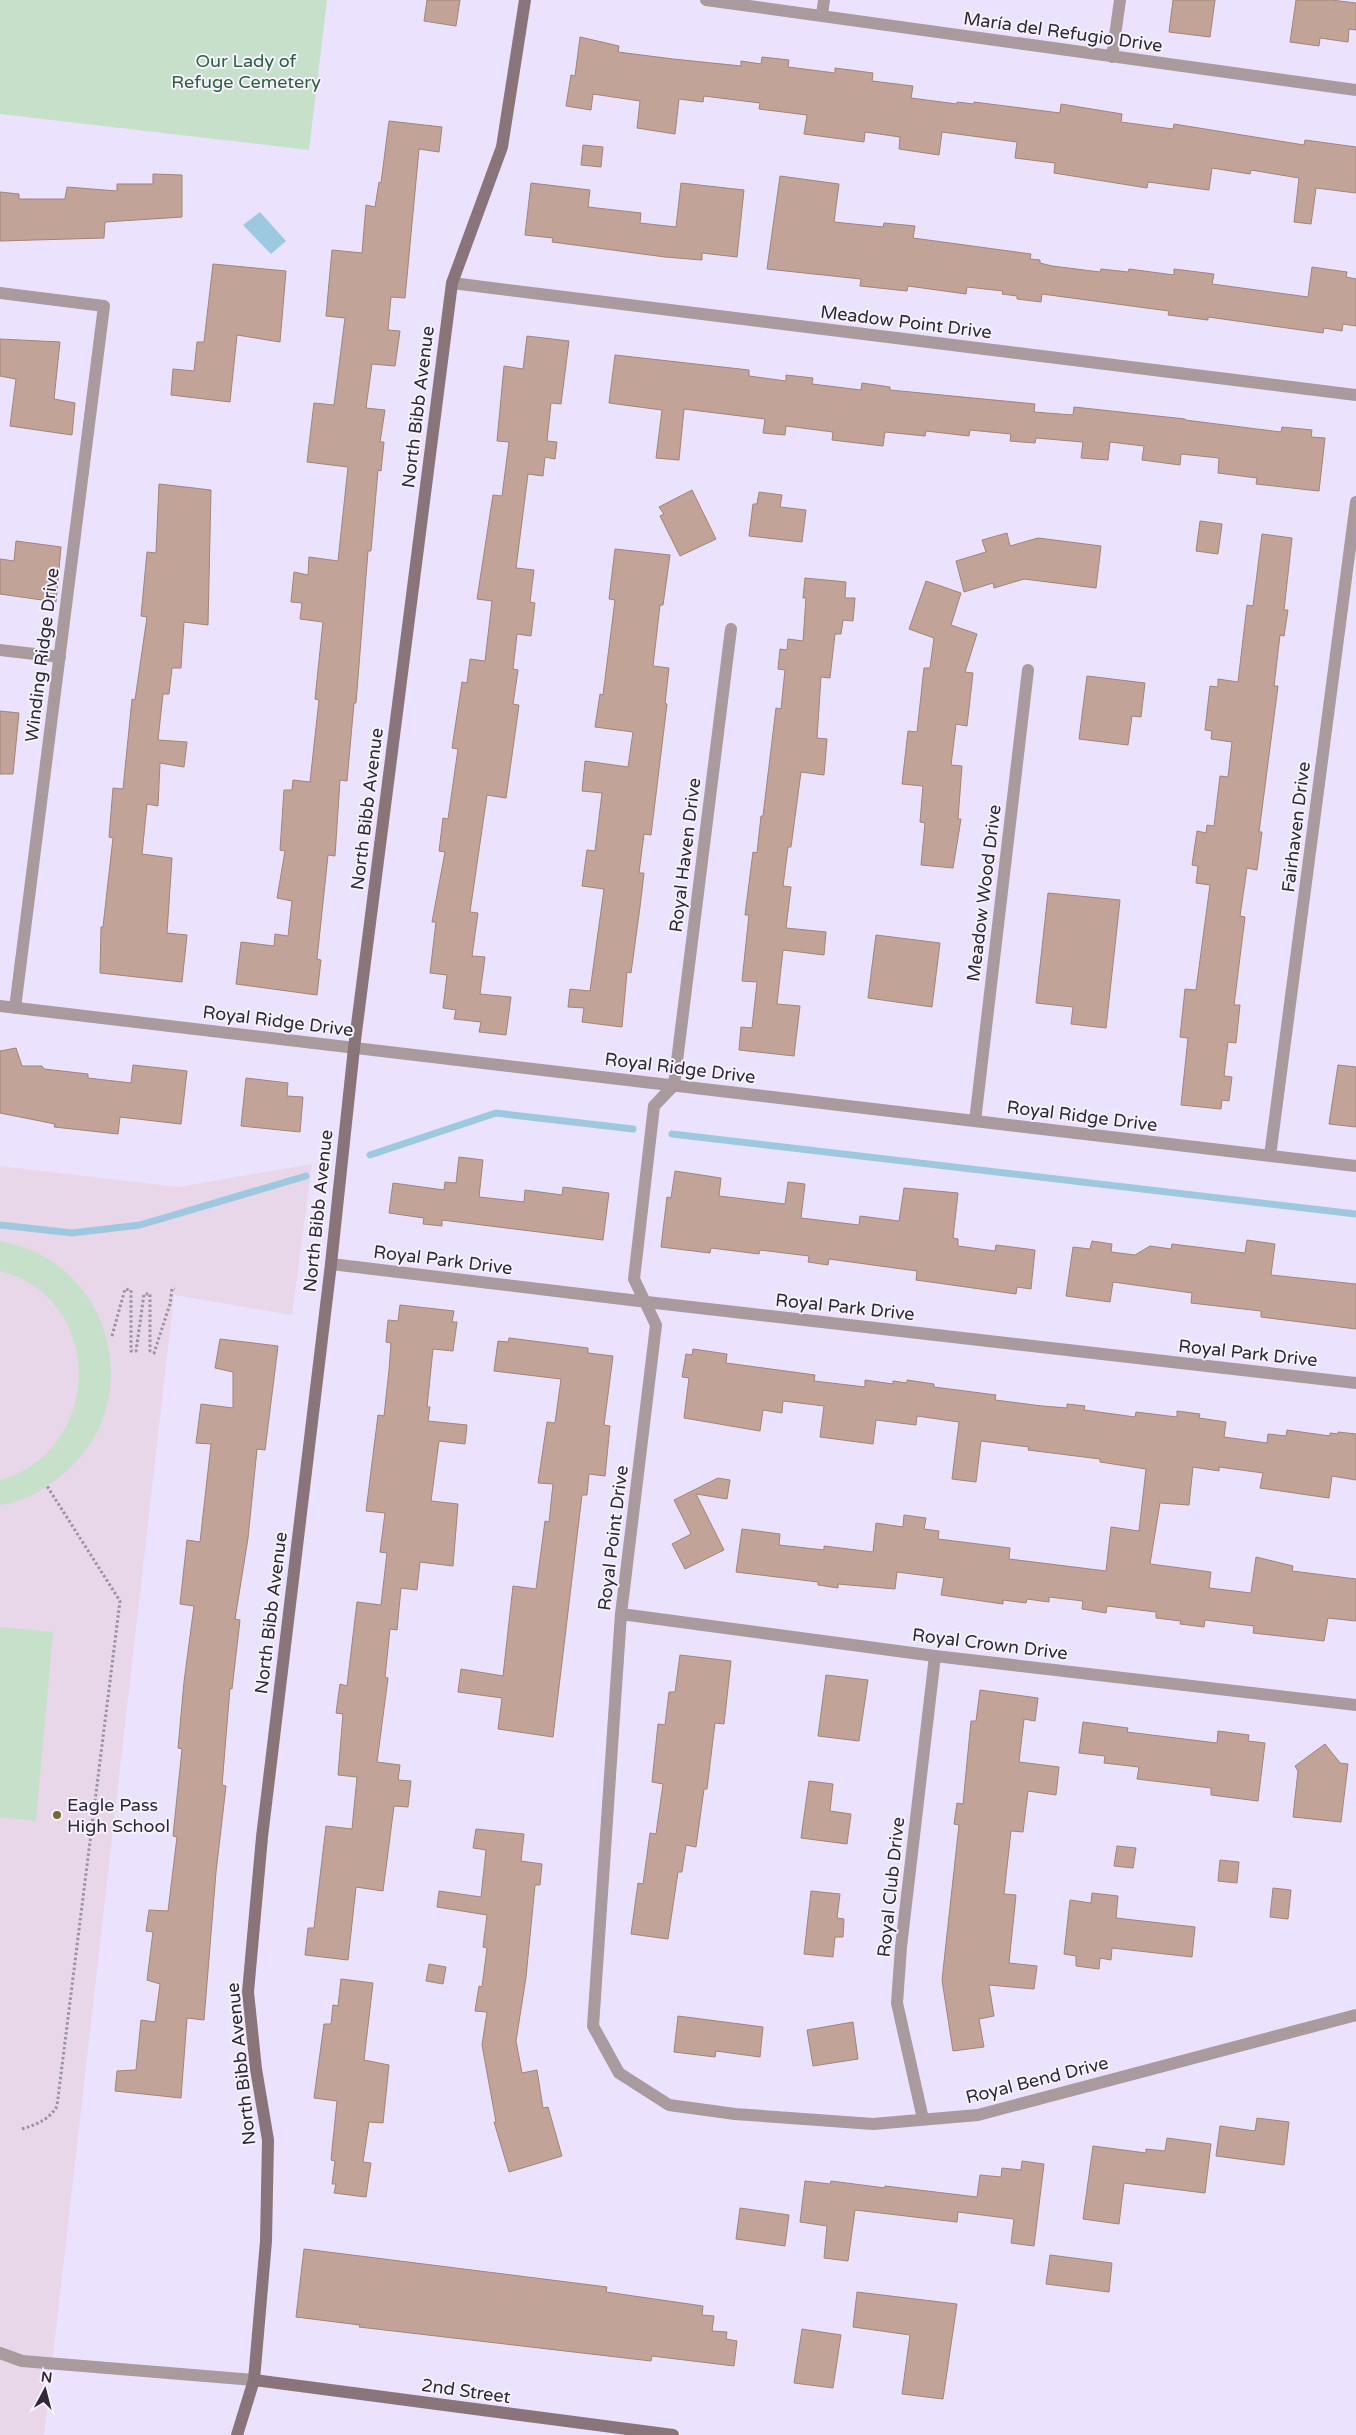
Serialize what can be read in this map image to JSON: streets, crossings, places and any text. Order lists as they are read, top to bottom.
{
  "streets": {
    "main road": ["North Bibb Avenue", "2nd Street"],
    "street": [
      "María del Refugio Drive",
      "Meadow Point Drive",
      "Winding Ridge Drive",
      "Fairhaven Drive",
      "Royal Haven Drive",
      "Meadow Wood Drive",
      "Royal Ridge Drive",
      "Royal Park Drive",
      "Royal Point Drive",
      "Royal Crown Drive",
      "Royal Club Drive",
      "Royal Bend Drive"
    ]
  },
  "crossings": [
    ["Meadow Point Drive", "North Bibb Avenue"],
    ["North Bibb Avenue", "Royal Ridge Drive"],
    ["North Bibb Avenue", "Royal Park Drive"],
    ["North Bibb Avenue", "2nd Street"],
    ["Winding Ridge Drive", "Royal Ridge Drive"],
    ["Fairhaven Drive", "Royal Ridge Drive"],
    ["Royal Haven Drive", "Royal Ridge Drive"],
    ["Royal Haven Drive", "Royal Point Drive"],
    ["Meadow Wood Drive", "Royal Ridge Drive"],
    ["Royal Ridge Drive", "Royal Point Drive"],
    ["Royal Park Drive", "Royal Point Drive"],
    ["Royal Point Drive", "Royal Crown Drive"],
    ["Royal Point Drive", "Royal Bend Drive"],
    ["Royal Crown Drive", "Royal Club Drive"],
    ["Royal Club Drive", "Royal Bend Drive"]
  ],
  "parks": ["Our Lady of Refuge Cemetery"],
  "places": ["Eagle Pass High School"],
  "north": "top"
}
